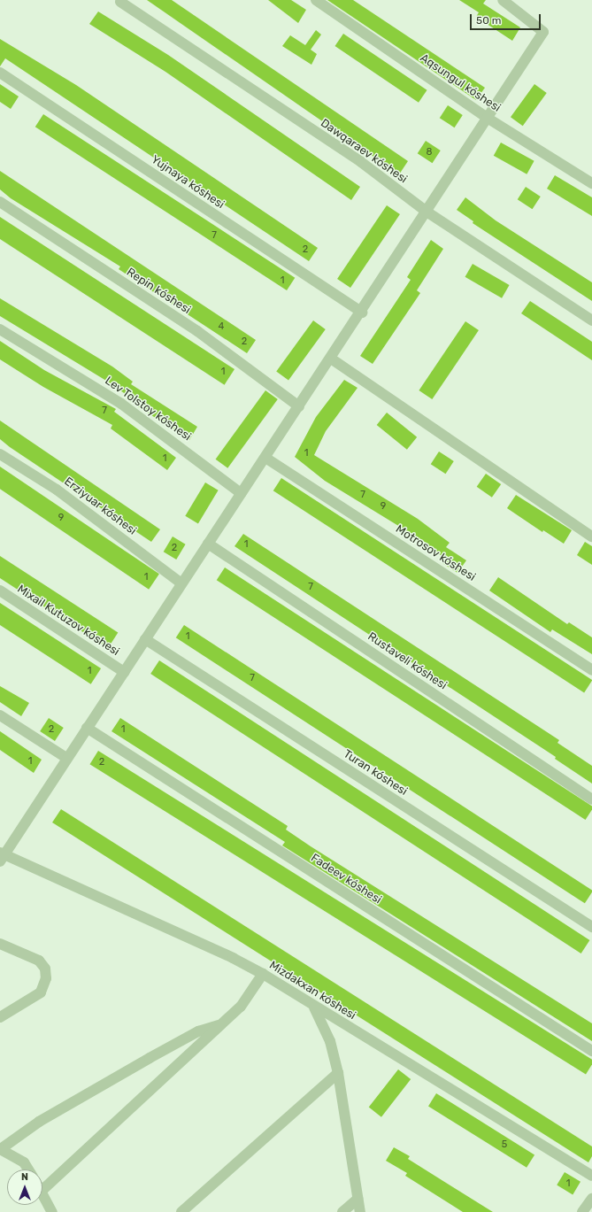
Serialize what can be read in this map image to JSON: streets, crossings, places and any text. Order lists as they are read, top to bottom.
{
  "streets": {
    "street": [
      "Aqsungul kóshesi",
      "Dawqaraev kóshesi",
      "Yujnaya kóshesi",
      "Repin kóshesi",
      "Lev Tolstoy kóshesi",
      "Erziyuar kóshesi",
      "Motrosov kóshesi",
      "Mixail Kutuzov kóshesi",
      "Rustaveli kóshesi",
      "Turan kóshesi",
      "Fadeev kóshesi",
      "Mizdakxan kóshesi"
    ]
  },
  "house_numbers": [
    "8",
    "7",
    "2",
    "1",
    "4",
    "2",
    "1",
    "7",
    "1",
    "1",
    "7",
    "9",
    "9",
    "1",
    "2",
    "1",
    "7",
    "1",
    "1",
    "7",
    "2",
    "1",
    "1",
    "2",
    "5",
    "1"
  ],
  "scale_bar": "50 m",
  "north": "top"
}
